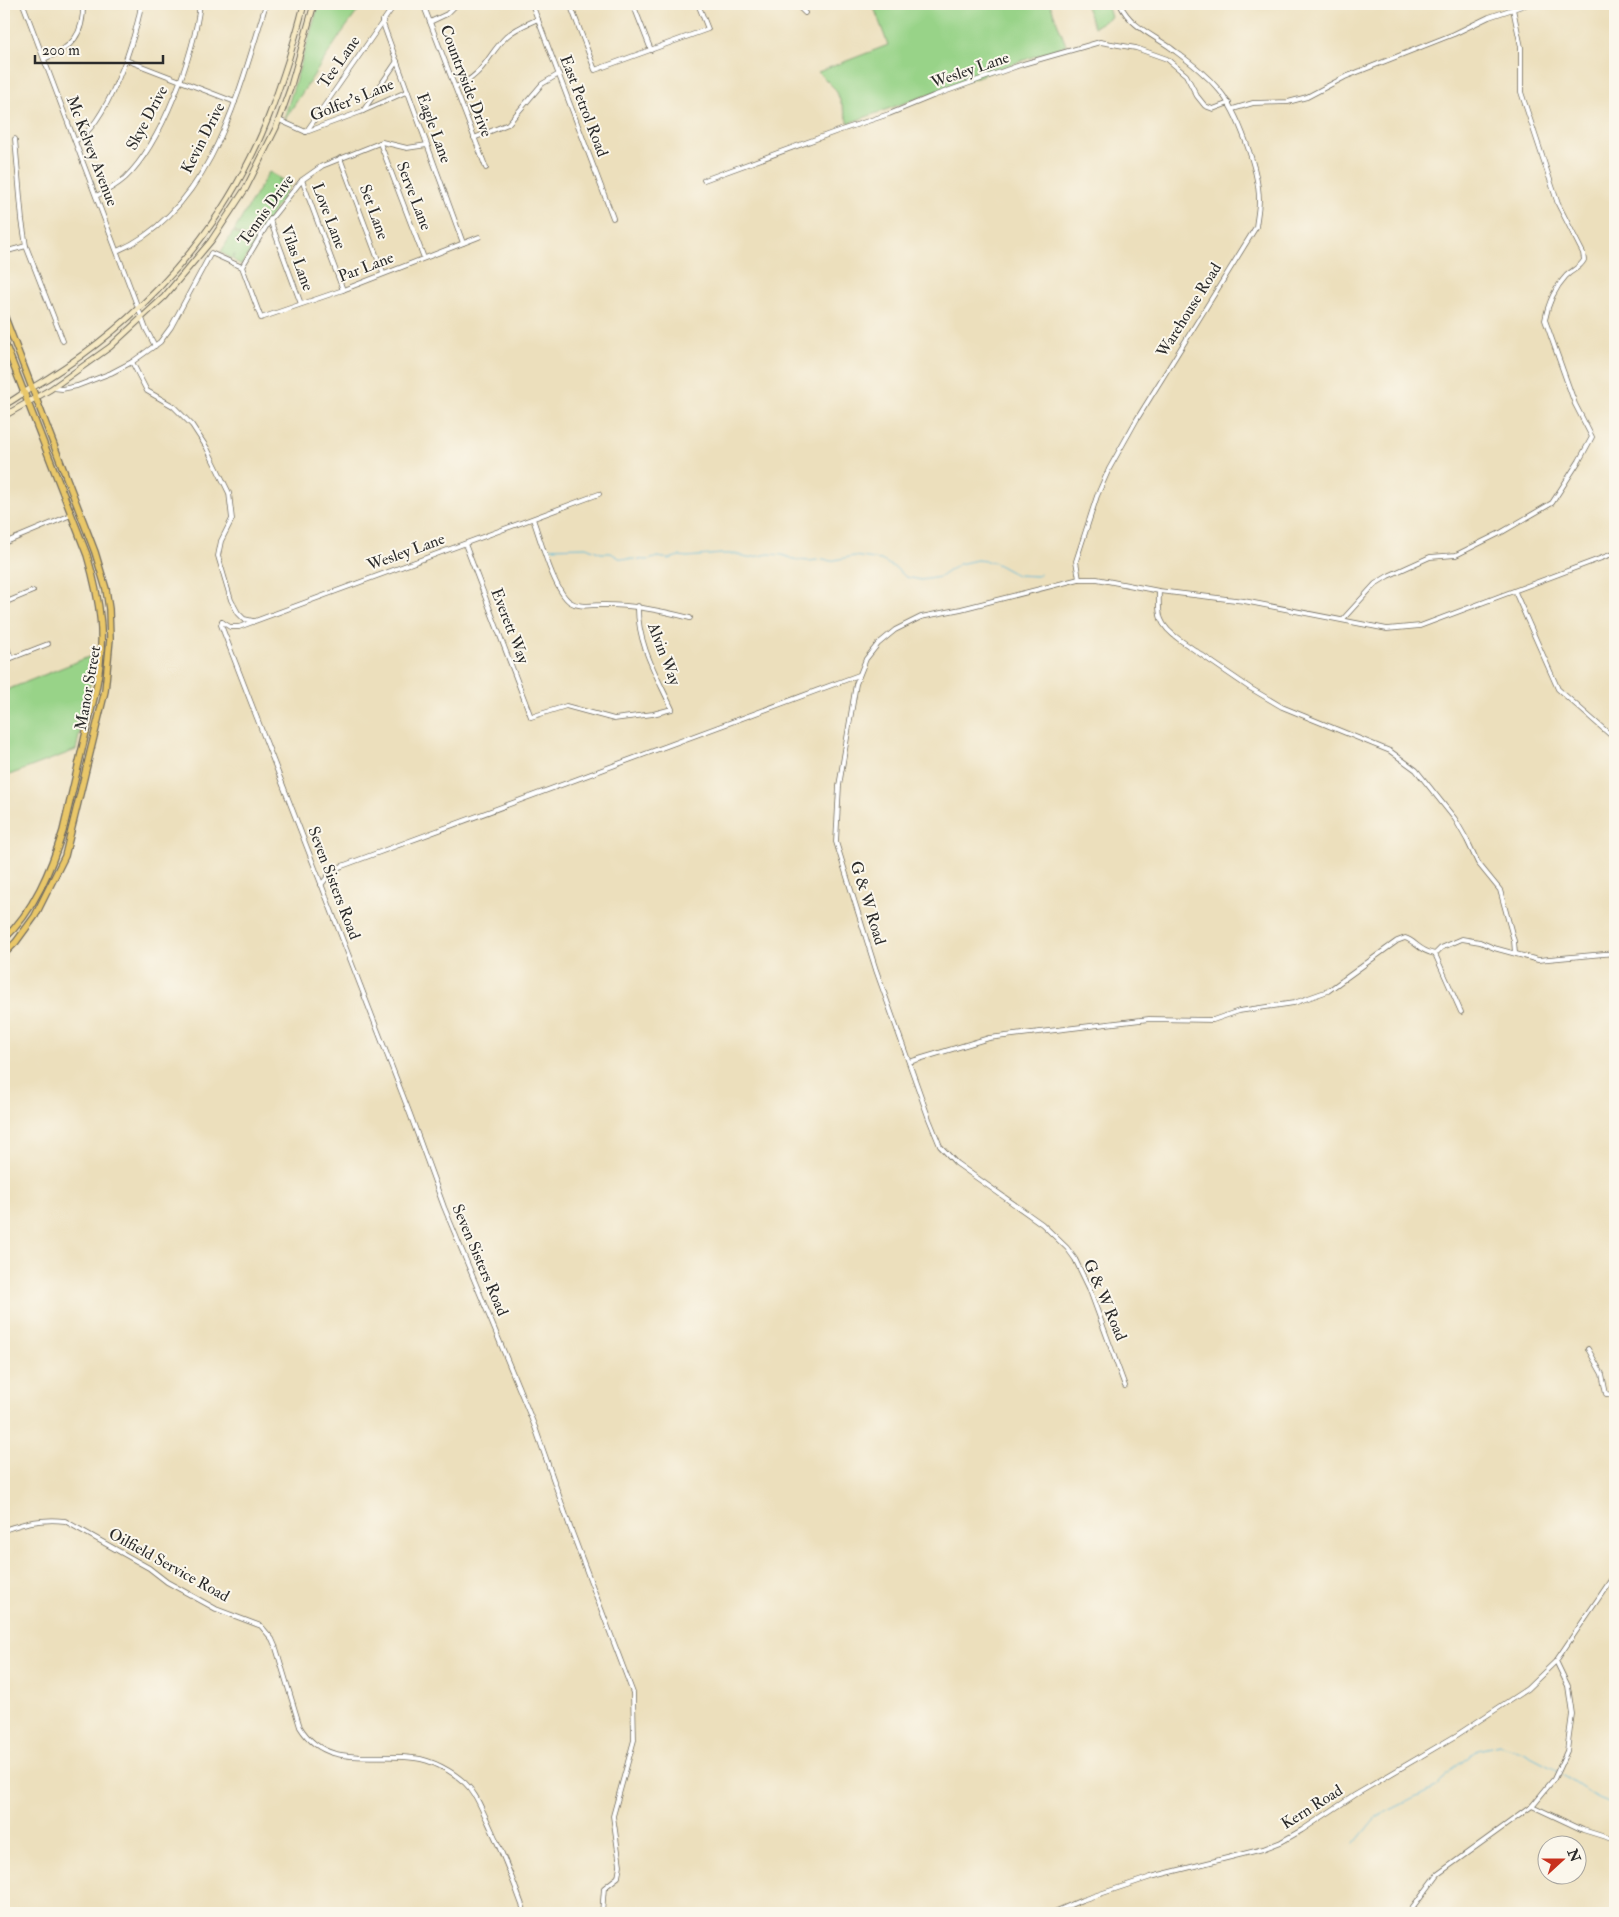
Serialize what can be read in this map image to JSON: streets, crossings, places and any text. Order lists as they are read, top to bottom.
{
  "streets": {
    "main road": ["Manor Street"],
    "street": [
      "Tee Lane",
      "Wesley Lane",
      "Countryside Drive",
      "Golfer's Lane",
      "East Petrol Road",
      "Skye Drive",
      "Eagle Lane",
      "Kevin Drive",
      "Mc Kelvey Avenue",
      "Serve Lane",
      "Tennis Drive",
      "Set Lane",
      "Love Lane",
      "Vilas Lane",
      "Par Lane",
      "Warehouse Road",
      "Everett Way",
      "Alvin Way",
      "Seven Sisters Road",
      "G & W Road",
      "Oilfield Service Road",
      "Kern Road"
    ]
  },
  "crossings": [
    ["Tee Lane", "Golfer's Lane"],
    ["Tee Lane", "Eagle Lane"],
    ["Wesley Lane", "Warehouse Road"],
    ["Wesley Lane", "Everett Way"],
    ["Wesley Lane", "Seven Sisters Road"],
    ["Golfer's Lane", "Eagle Lane"],
    ["Skye Drive", "Mc Kelvey Avenue"],
    ["Eagle Lane", "Par Lane"],
    ["Kevin Drive", "Mc Kelvey Avenue"],
    ["Serve Lane", "Tennis Drive"],
    ["Serve Lane", "Par Lane"],
    ["Tennis Drive", "Set Lane"],
    ["Tennis Drive", "Love Lane"],
    ["Tennis Drive", "Vilas Lane"],
    ["Tennis Drive", "Par Lane"],
    ["Set Lane", "Par Lane"],
    ["Love Lane", "Par Lane"],
    ["Vilas Lane", "Par Lane"],
    ["Warehouse Road", "G & W Road"],
    ["Everett Way", "Alvin Way"]
  ],
  "scale_bar": "200 m",
  "north": "right"
}
